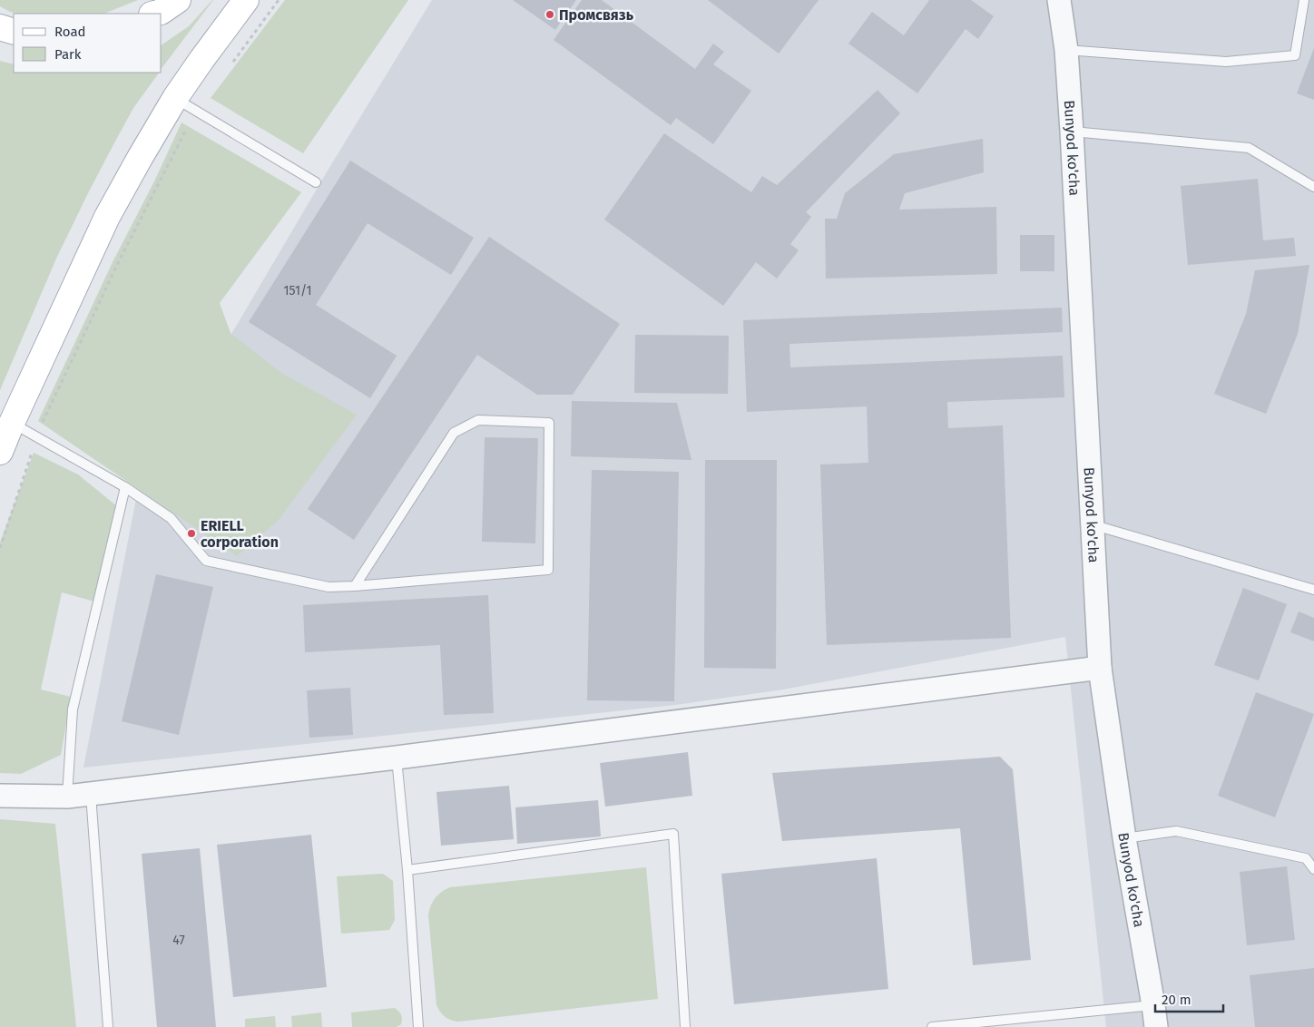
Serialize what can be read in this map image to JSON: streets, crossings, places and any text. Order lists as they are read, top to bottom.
{
  "streets": {
    "street": ["Bunyod ko'cha"]
  },
  "places": ["Промсвязь", "ERIELL corporation"],
  "house_numbers": ["151/1", "47"],
  "legend": ["Road", "Park"],
  "scale_bar": "20 m"
}
